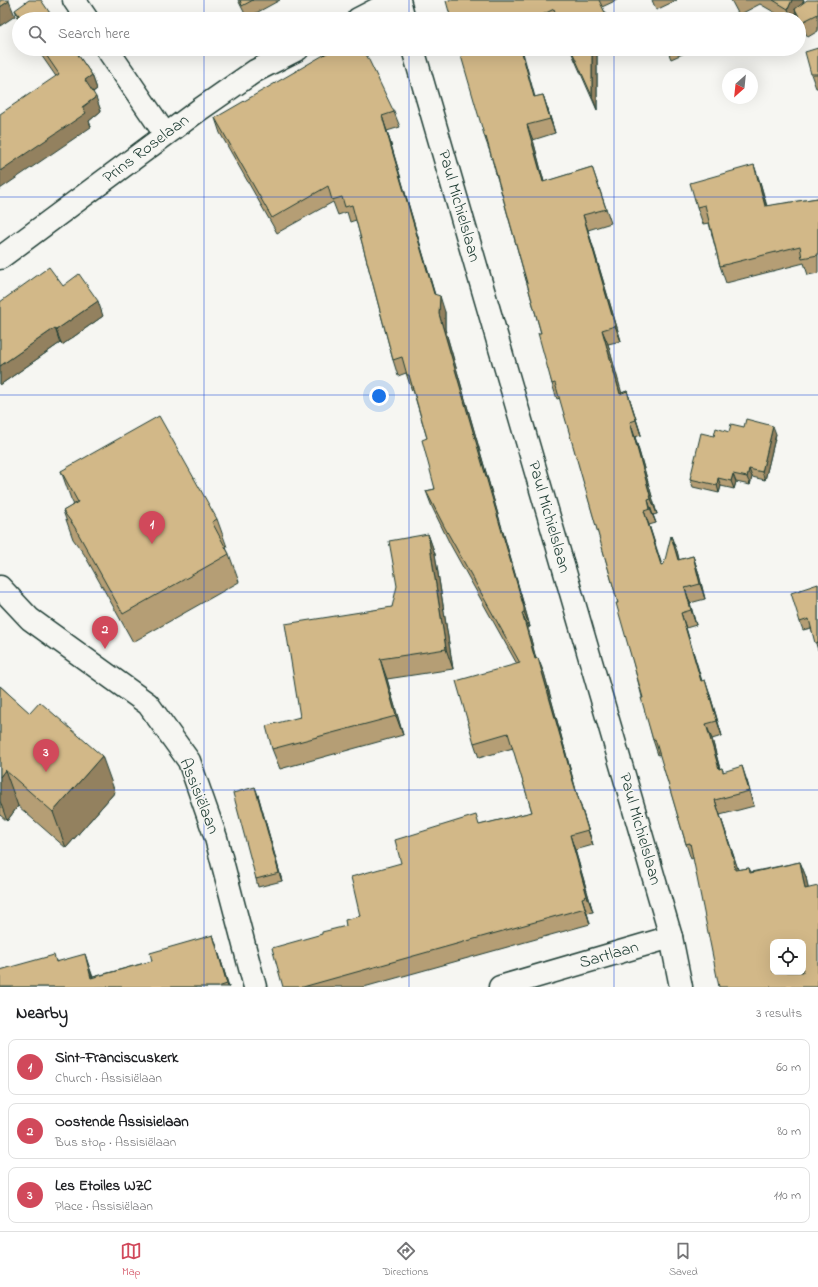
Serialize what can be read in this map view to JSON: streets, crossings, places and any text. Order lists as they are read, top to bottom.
{
  "streets": {
    "street": [
      "Prins Roselaan",
      "Paul Michielslaan",
      "Assisiëlaan",
      "Sartlaan"
    ]
  },
  "crossings": [
    ["Paul Michielslaan", "Sartlaan"]
  ],
  "north": "bottom left",
  "page": {
    "search": "Search here",
    "pins": ["1", "2", "3"],
    "heading": ["Nearby", "3 results"],
    "list": [
      {
        "mark": "1",
        "name": "Sint-Franciscuskerk",
        "note": "Church · Assisiëlaan",
        "value": "60 m"
      },
      {
        "mark": "2",
        "name": "Oostende Assisielaan",
        "note": "Bus stop · Assisiëlaan",
        "value": "80 m"
      },
      {
        "mark": "3",
        "name": "Les Etoiles WZC",
        "note": "Place · Assisiëlaan",
        "value": "110 m"
      }
    ],
    "nav": ["Map", "Directions", "Saved"]
  }
}
